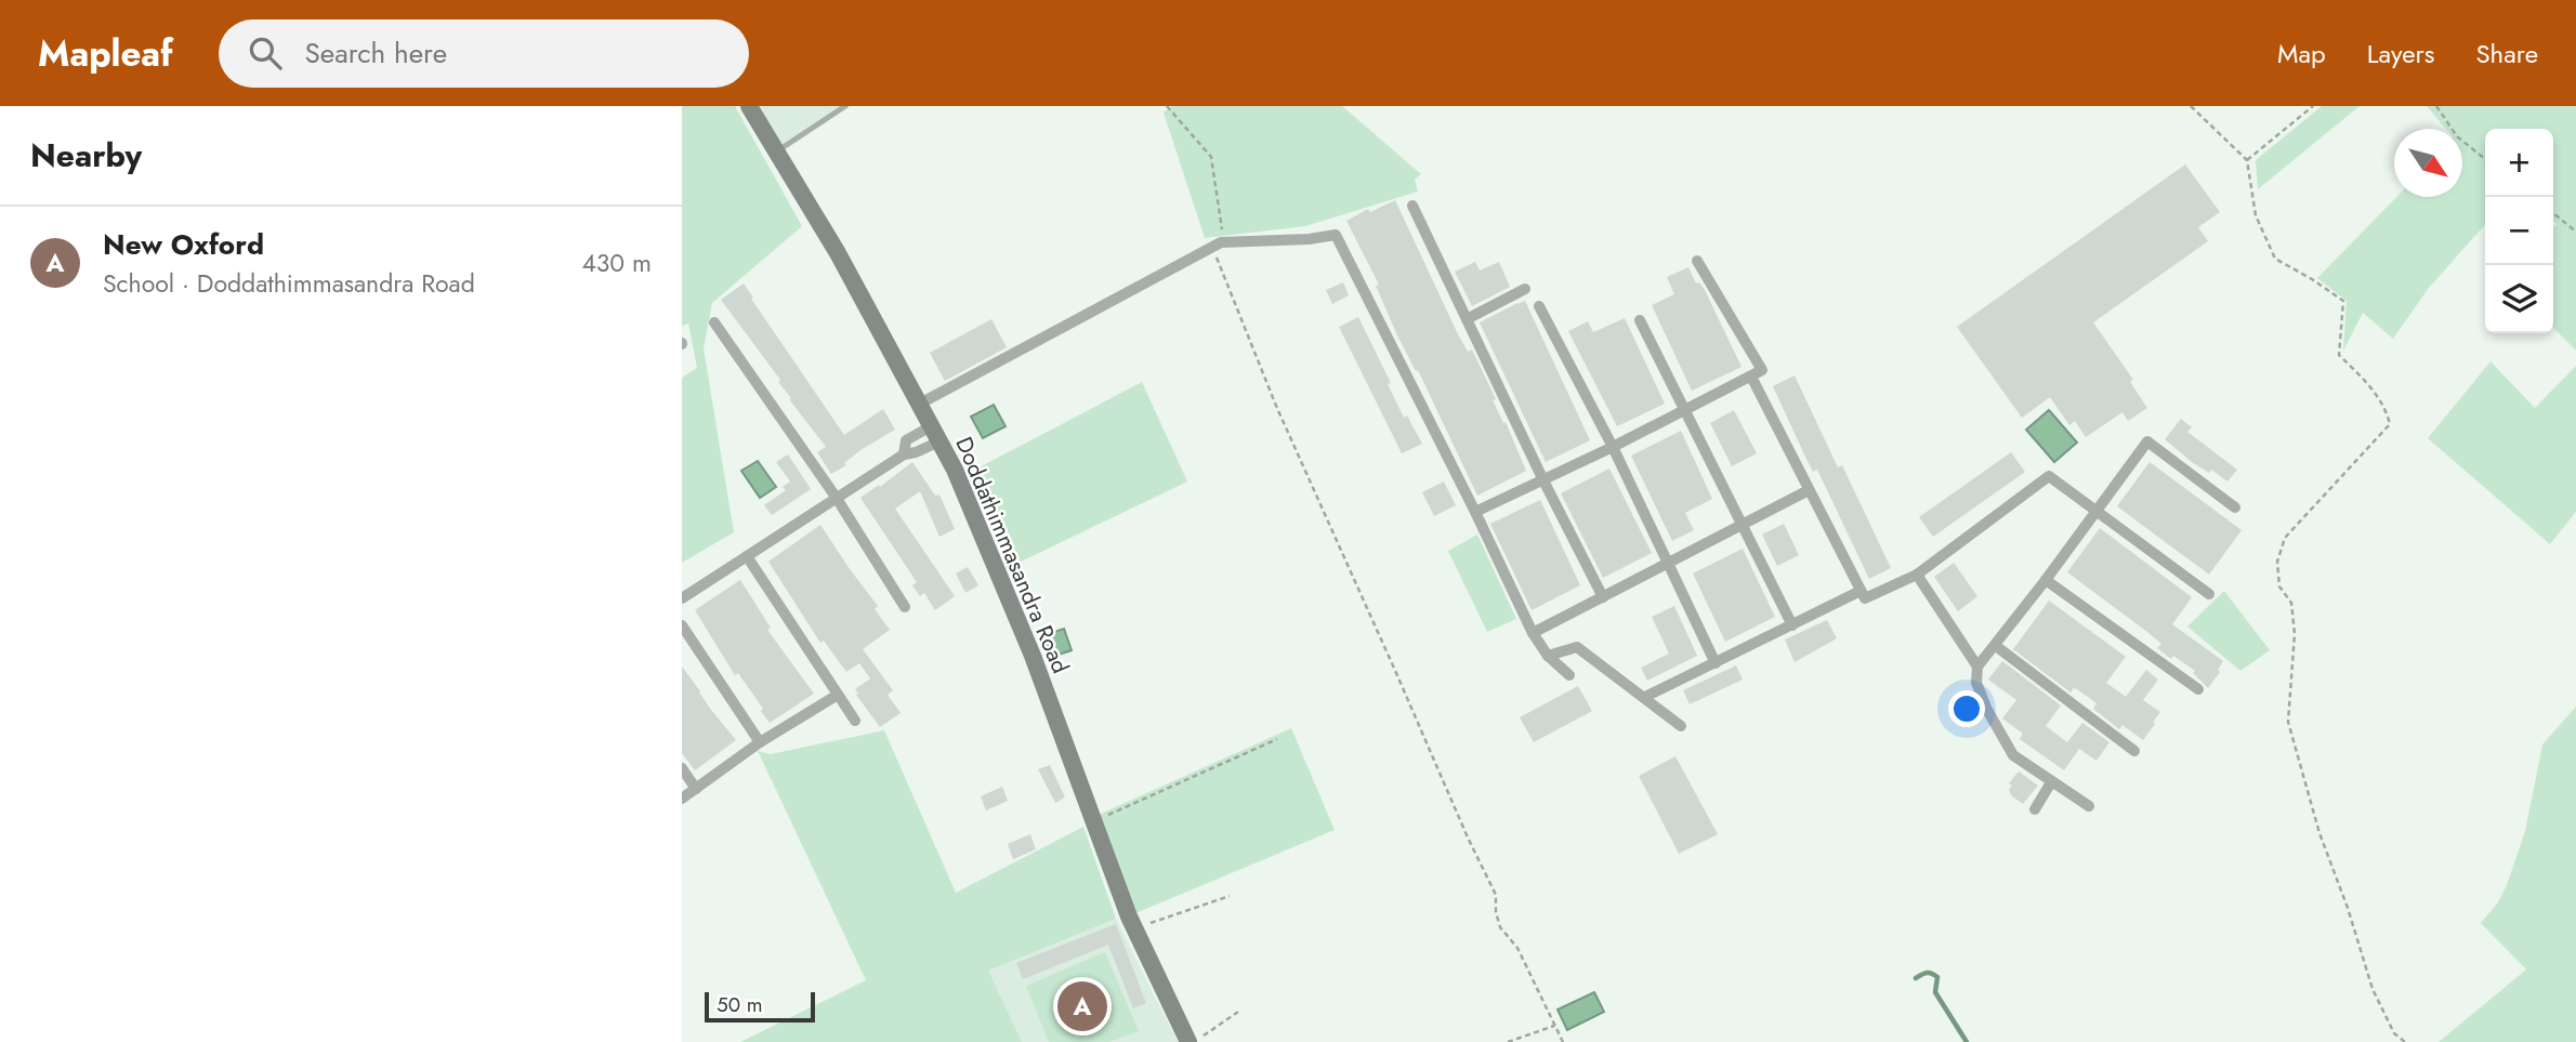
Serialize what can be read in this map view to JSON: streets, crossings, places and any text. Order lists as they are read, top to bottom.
{
  "streets": {
    "street": ["Doddathimmasandra Road"]
  },
  "scale_bar": "50 m",
  "north": "bottom right",
  "page": {
    "header": "Mapleaf",
    "search": "Search here",
    "nav": ["Map", "Layers", "Share"],
    "heading": "Nearby",
    "map_buttons": ["+", "−"],
    "list": [
      {
        "mark": "A",
        "name": "New Oxford",
        "note": "School · Doddathimmasandra Road",
        "value": "430 m"
      }
    ],
    "pins": "A",
    "scale": "50 m"
  }
}
